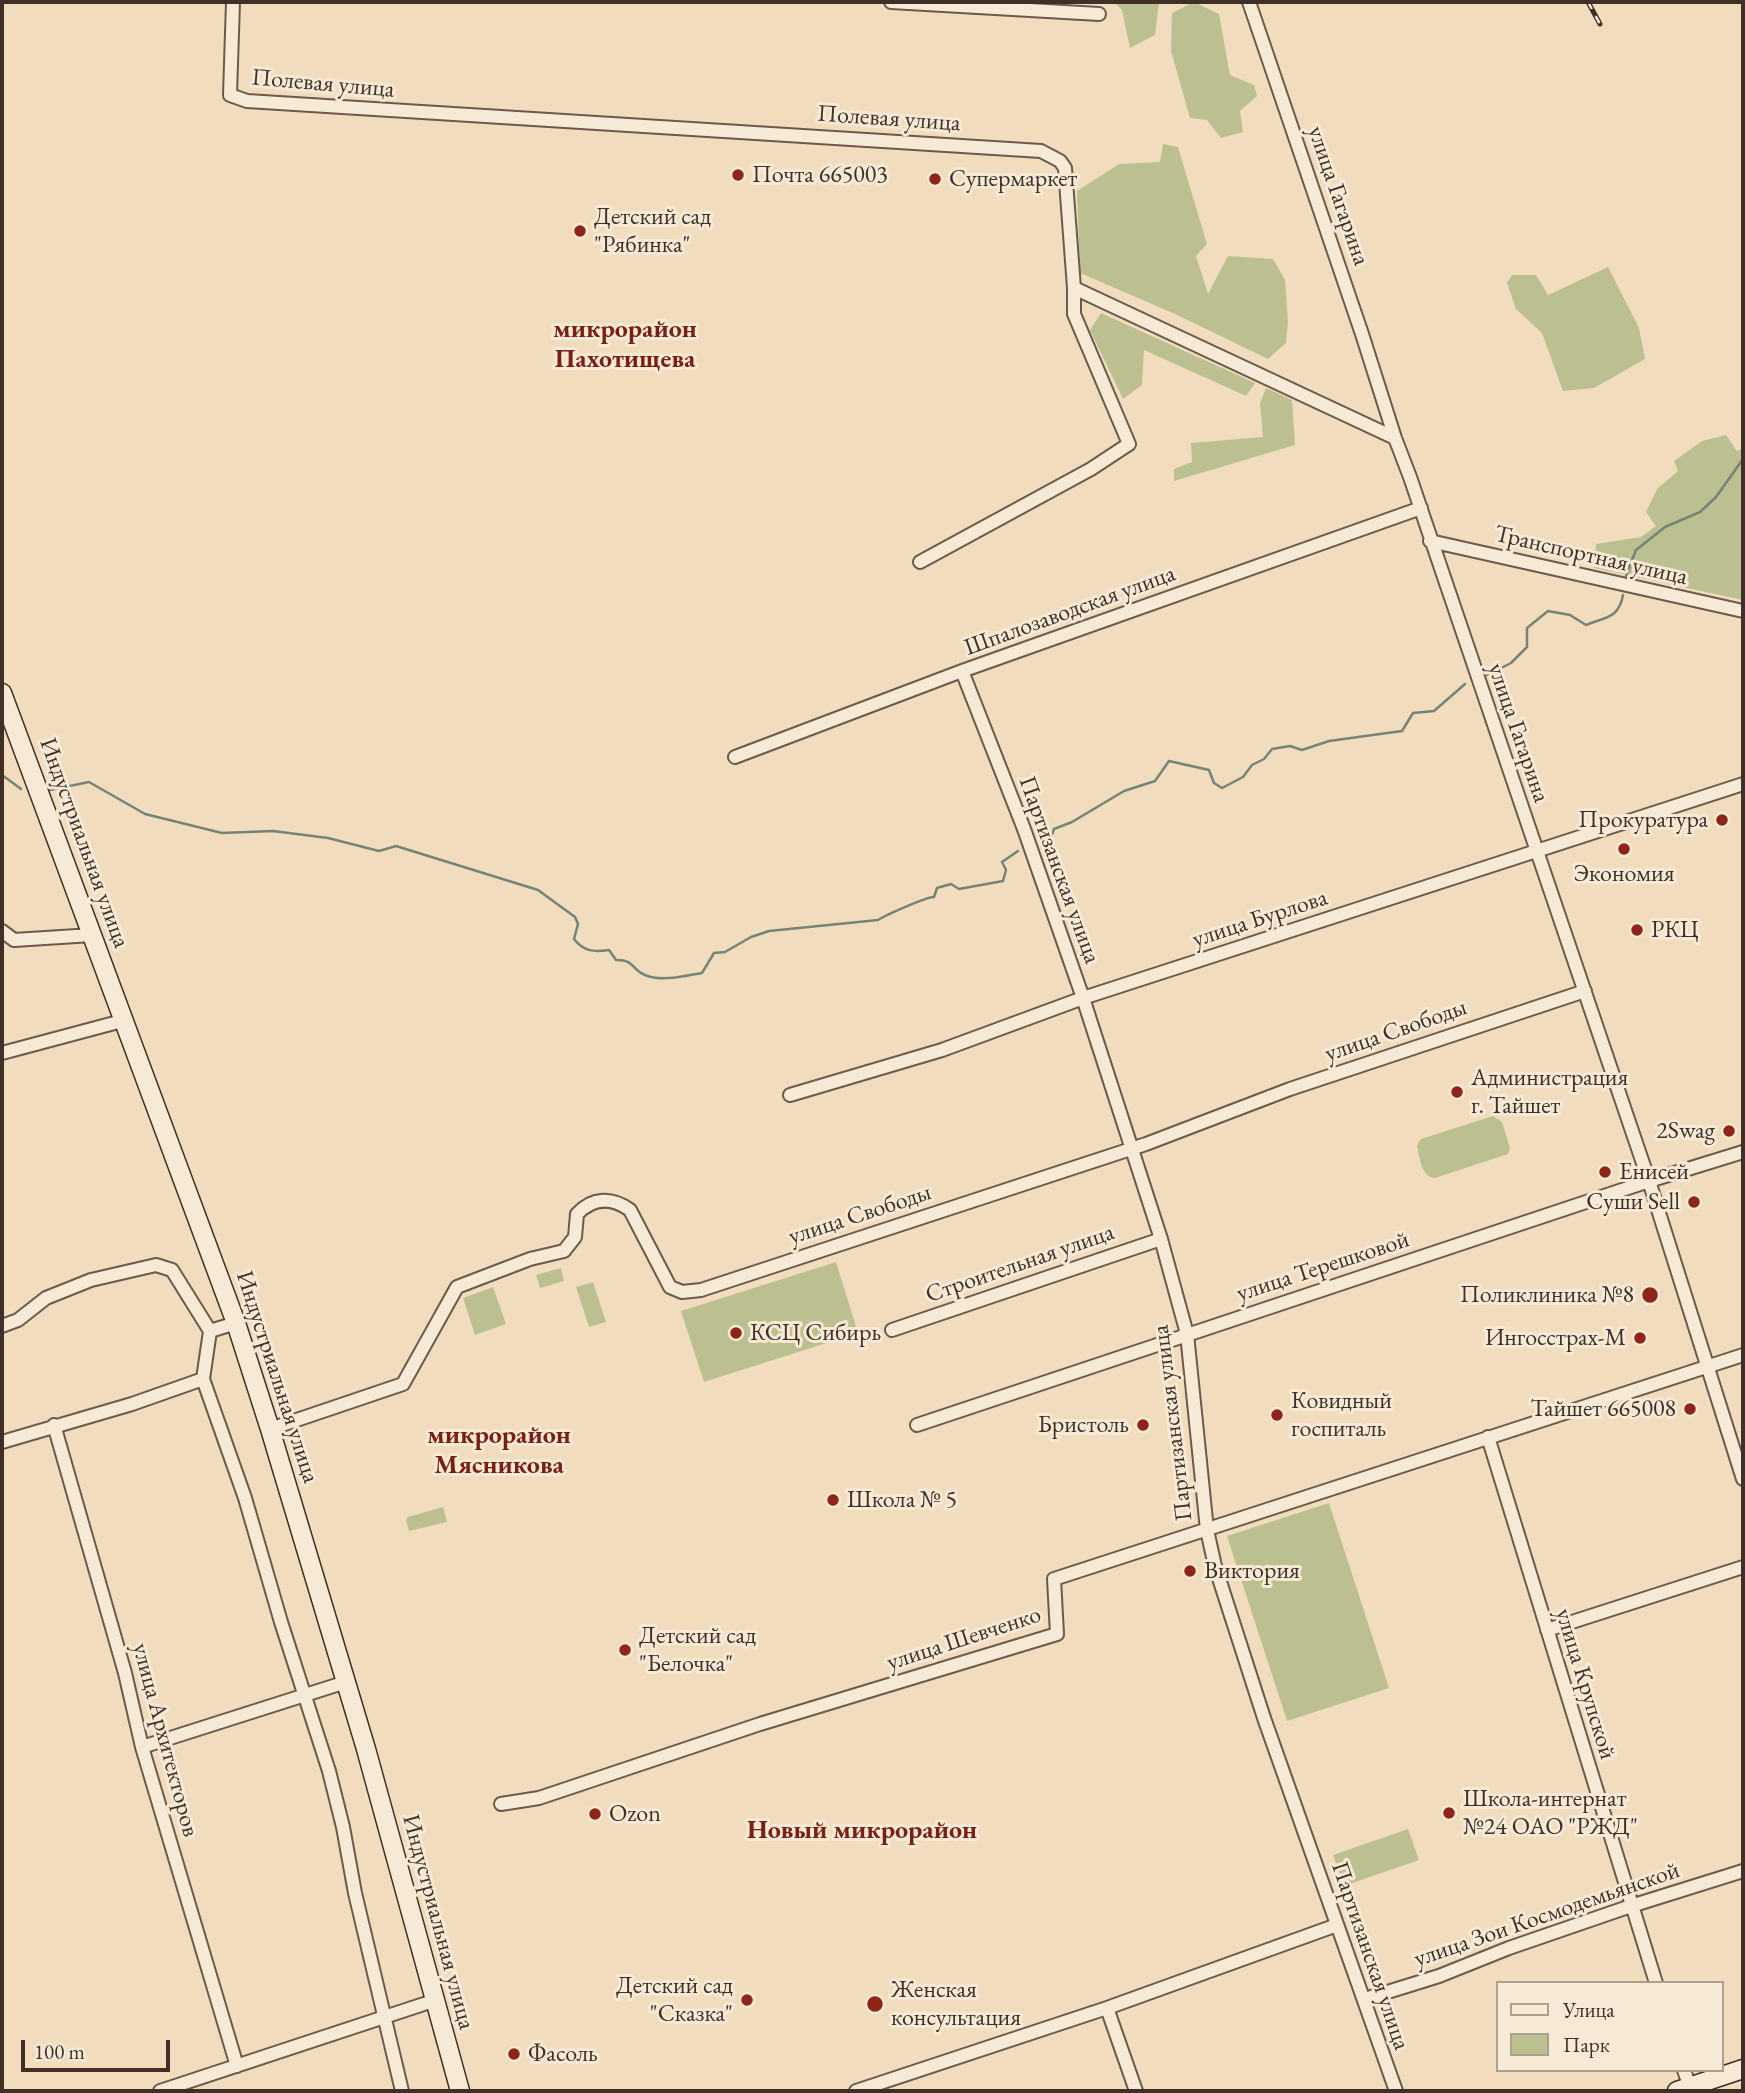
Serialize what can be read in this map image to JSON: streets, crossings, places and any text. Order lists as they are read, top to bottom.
{
  "streets": {
    "street": [
      "Полевая улица",
      "улица Гагарина",
      "Транспортная улица",
      "Шпалозаводская улица",
      "Индустриальная улица",
      "Партизанская улица",
      "улица Бурлова",
      "улица Свободы",
      "Строительная улица",
      "улица Терешковой",
      "улица Шевченко",
      "улица Крупской",
      "улица Архитекторов",
      "улица Зои Космодемьянской"
    ]
  },
  "crossings": [
    ["улица Гагарина", "Транспортная улица"],
    ["улица Гагарина", "Шпалозаводская улица"],
    ["улица Гагарина", "улица Бурлова"],
    ["улица Гагарина", "улица Свободы"],
    ["улица Гагарина", "улица Терешковой"],
    ["улица Гагарина", "улица Шевченко"],
    ["Шпалозаводская улица", "Партизанская улица"],
    ["Индустриальная улица", "улица Свободы"],
    ["Партизанская улица", "улица Бурлова"],
    ["Партизанская улица", "улица Свободы"],
    ["Партизанская улица", "Строительная улица"],
    ["Партизанская улица", "улица Терешковой"],
    ["Партизанская улица", "улица Шевченко"],
    ["Партизанская улица", "улица Зои Космодемьянской"],
    ["улица Шевченко", "улица Крупской"],
    ["улица Крупской", "улица Зои Космодемьянской"]
  ],
  "districts": ["микрорайон Пахотищева", "микрорайон Мясникова", "Новый микрорайон"],
  "places": [
    "Почта 665003",
    "Супермаркет",
    "Детский сад \"Рябинка\"",
    "Прокуратура",
    "Экономия",
    "РКЦ",
    "Администрация г. Тайшет",
    "2Swag",
    "Енисей",
    "Суши Sell",
    "Поликлиника №8",
    "КСЦ Сибирь",
    "Ингосстрах-М",
    "Тайшет 665008",
    "Ковидный госпиталь",
    "Бристоль",
    "Школа № 5",
    "Виктория",
    "Детский сад \"Белочка\"",
    "Школа-интернат №24 ОАО \"РЖД\"",
    "Ozon",
    "Детский сад \"Сказка\"",
    "Женская консультация",
    "Фасоль"
  ],
  "legend": ["Улица", "Парк"],
  "scale_bar": "100 m"
}
